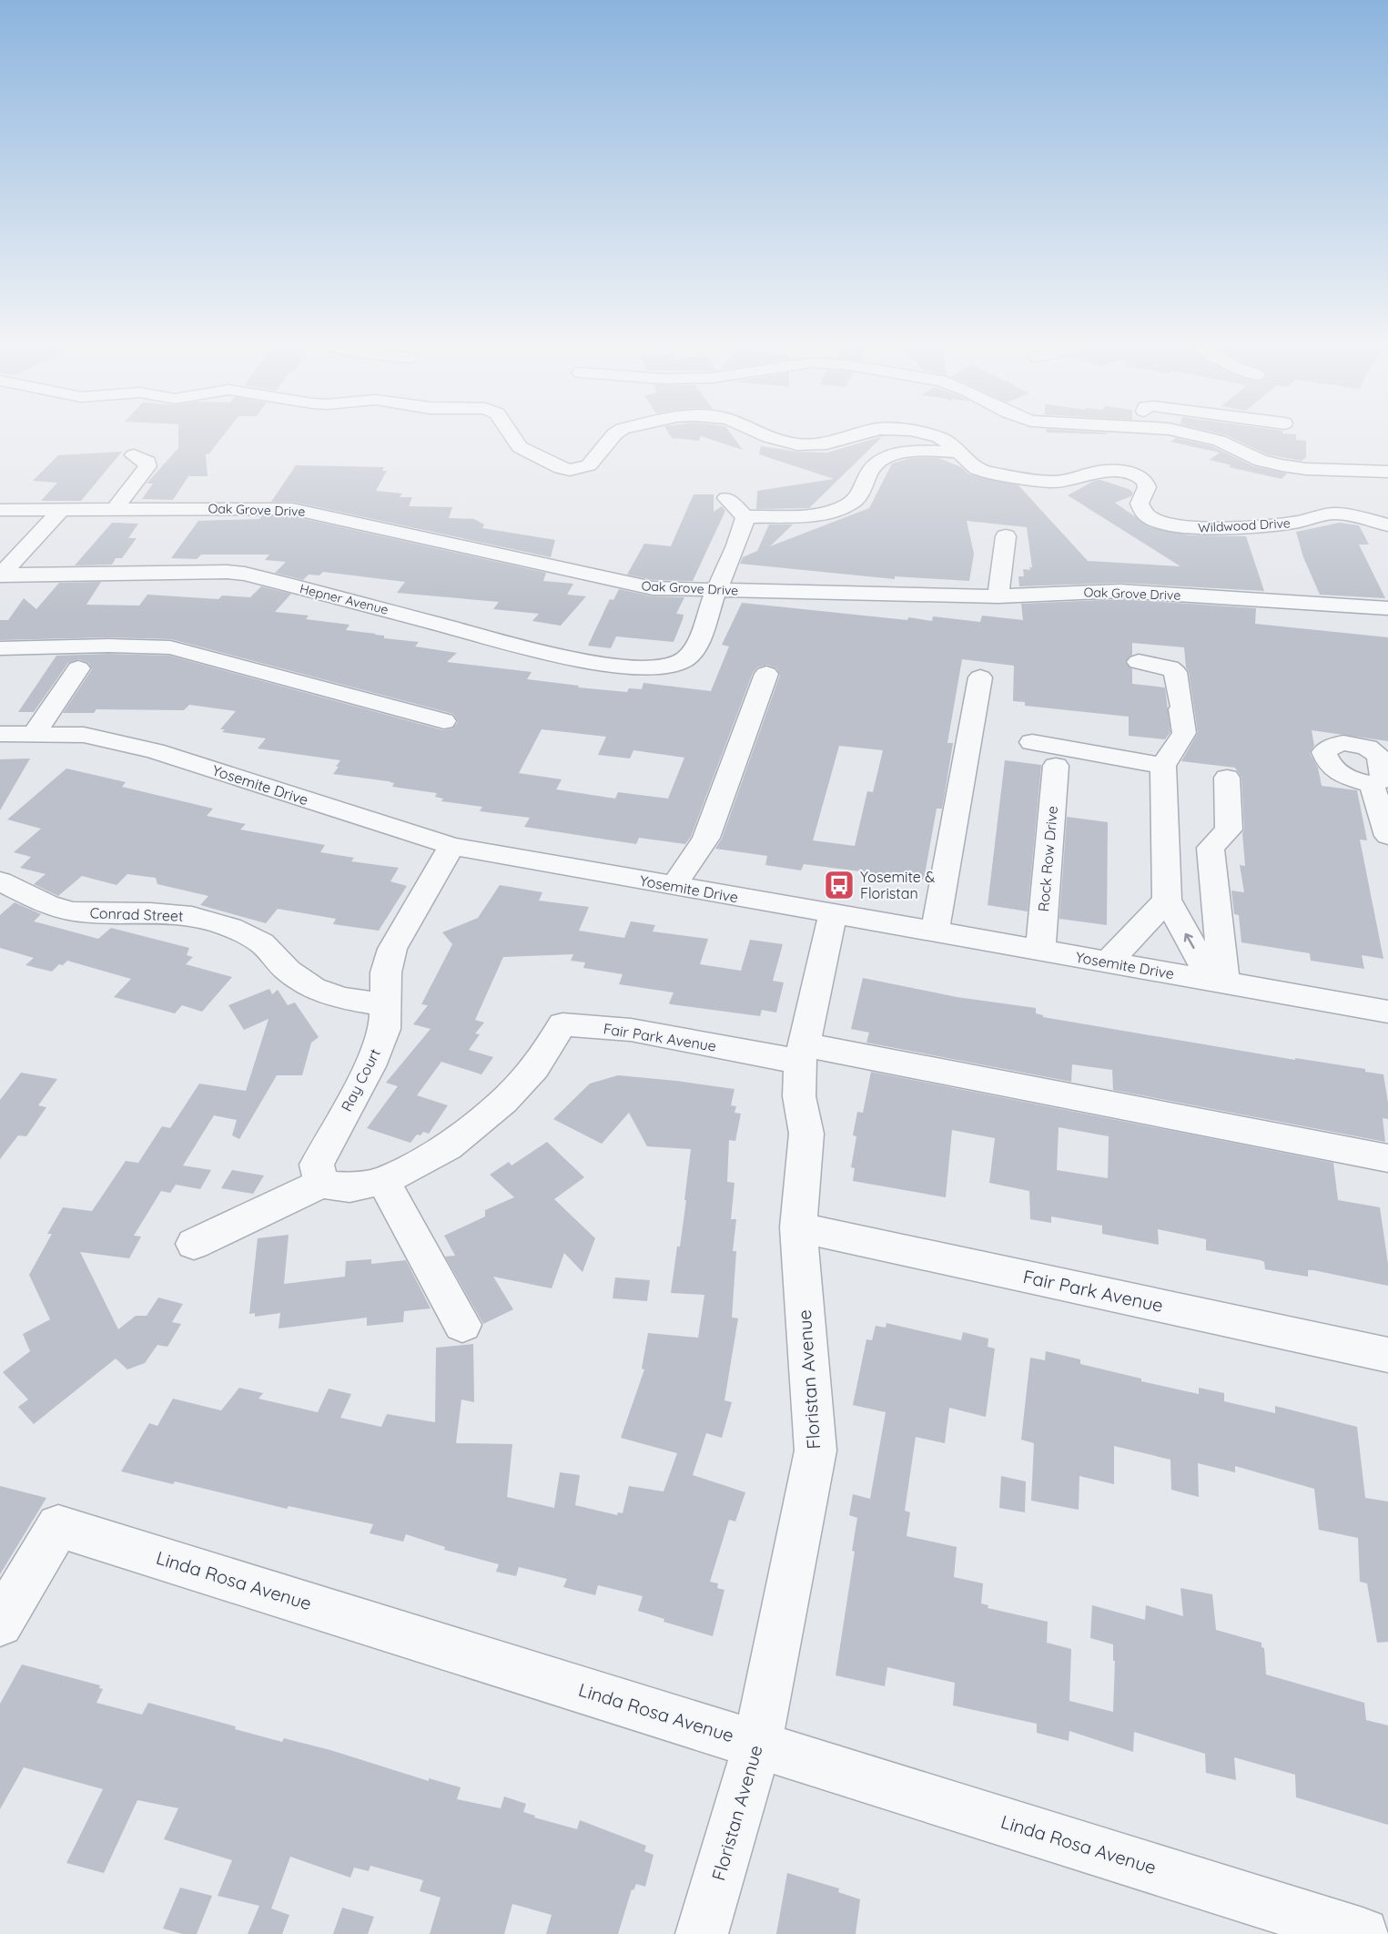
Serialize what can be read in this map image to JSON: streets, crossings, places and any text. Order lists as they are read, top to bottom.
{
  "streets": {
    "street": [
      "Oak Grove Drive",
      "Wildwood Drive",
      "Hepner Avenue",
      "Yosemite Drive",
      "Rock Row Drive",
      "Conrad Street",
      "Fair Park Avenue",
      "Ray Court",
      "Floristan Avenue",
      "Linda Rosa Avenue"
    ]
  },
  "crossings": [
    ["Oak Grove Drive", "Hepner Avenue"],
    ["Yosemite Drive", "Rock Row Drive"],
    ["Yosemite Drive", "Ray Court"],
    ["Yosemite Drive", "Floristan Avenue"],
    ["Conrad Street", "Ray Court"],
    ["Fair Park Avenue", "Ray Court"],
    ["Fair Park Avenue", "Floristan Avenue"],
    ["Floristan Avenue", "Linda Rosa Avenue"]
  ],
  "places": {
    "bus stop": ["Yosemite & Floristan"]
  }
}
